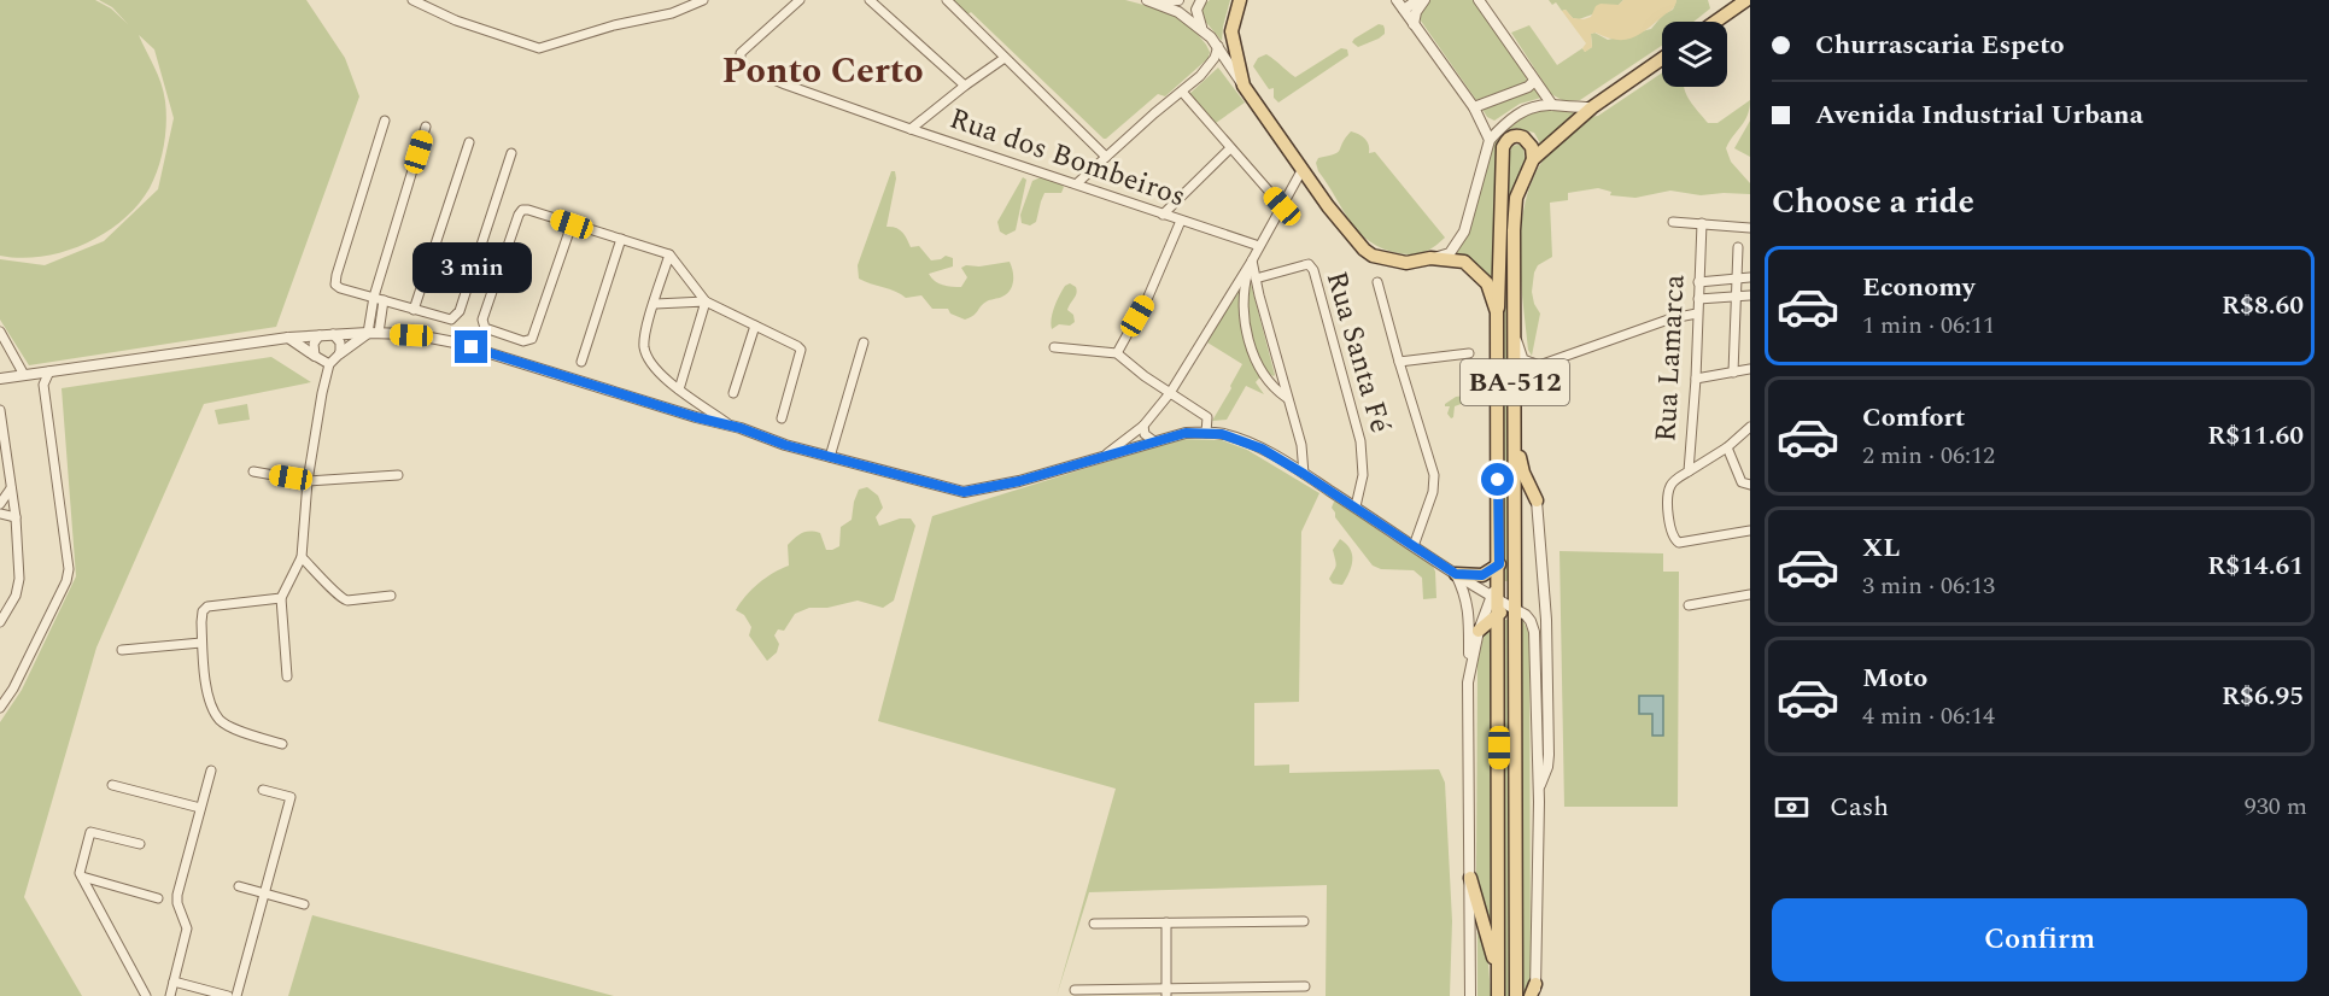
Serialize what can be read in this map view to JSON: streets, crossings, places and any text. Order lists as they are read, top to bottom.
{
  "streets": {
    "main road": ["BA-512"],
    "street": ["Rua dos Bombeiros", "Rua Santa Fé", "Rua Lamarca"]
  },
  "districts": ["Ponto Certo"],
  "page": {
    "banner": ["Churrascaria Espeto", "Avenida Industrial Urbana"],
    "heading": "Choose a ride",
    "bubble": "3 min",
    "list": [
      {
        "name": "Economy",
        "note": "1 min · 06:11",
        "value": "R$8.60"
      },
      {
        "name": "Comfort",
        "note": "2 min · 06:12",
        "value": "R$11.60"
      },
      {
        "name": "XL",
        "note": "3 min · 06:13",
        "value": "R$14.61"
      },
      {
        "name": "Moto",
        "note": "4 min · 06:14",
        "value": "R$6.95"
      }
    ],
    "pay": ["Cash", "930 m"],
    "buttons": "Confirm"
  }
}
